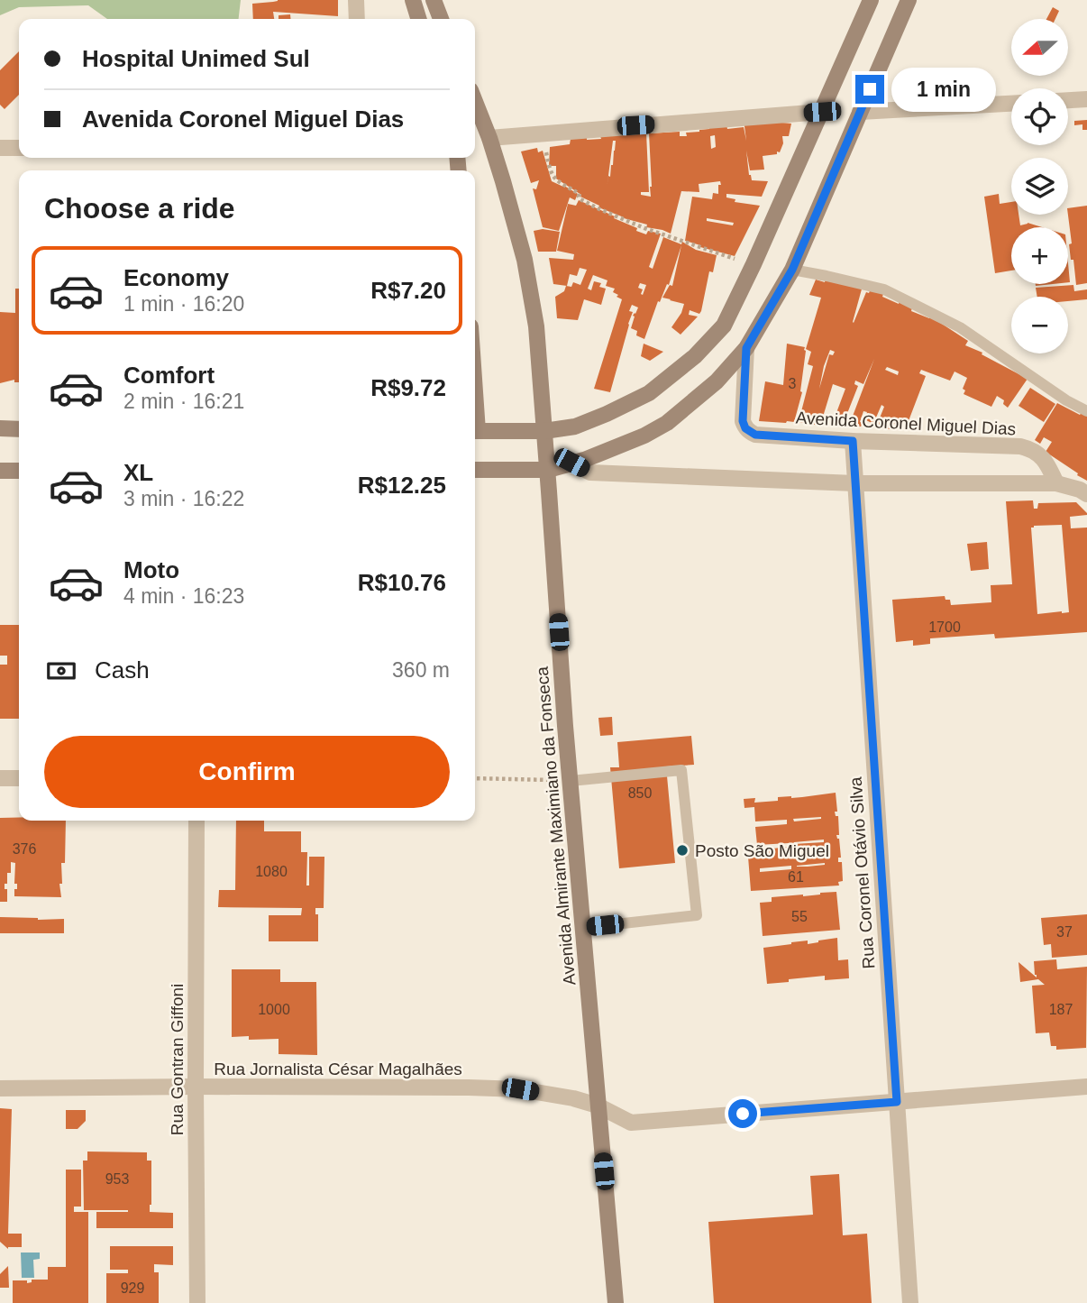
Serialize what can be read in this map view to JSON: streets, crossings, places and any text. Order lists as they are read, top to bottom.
{
  "streets": {
    "main road": ["Avenida Coronel Miguel Dias", "Avenida Almirante Maximiano da Fonseca"],
    "street": ["Rua Coronel Otávio Silva", "Rua Gontran Giffoni", "Rua Jornalista César Magalhães"]
  },
  "crossings": [
    ["Avenida Coronel Miguel Dias", "Avenida Almirante Maximiano da Fonseca"],
    ["Avenida Coronel Miguel Dias", "Rua Coronel Otávio Silva"],
    ["Avenida Almirante Maximiano da Fonseca", "Rua Jornalista César Magalhães"],
    ["Rua Coronel Otávio Silva", "Rua Jornalista César Magalhães"],
    ["Rua Gontran Giffoni", "Rua Jornalista César Magalhães"]
  ],
  "places": ["Posto São Miguel"],
  "house_numbers": [
    "3",
    "1700",
    "850",
    "376",
    "1080",
    "61",
    "55",
    "37",
    "1000",
    "187",
    "953",
    "929"
  ],
  "north": "left",
  "page": {
    "map_buttons": ["+", "−"],
    "banner": ["Hospital Unimed Sul", "Avenida Coronel Miguel Dias"],
    "bubble": "1 min",
    "heading": "Choose a ride",
    "list": [
      {
        "name": "Economy",
        "note": "1 min · 16:20",
        "value": "R$7.20"
      },
      {
        "name": "Comfort",
        "note": "2 min · 16:21",
        "value": "R$9.72"
      },
      {
        "name": "XL",
        "note": "3 min · 16:22",
        "value": "R$12.25"
      },
      {
        "name": "Moto",
        "note": "4 min · 16:23",
        "value": "R$10.76"
      }
    ],
    "pay": ["Cash", "360 m"],
    "buttons": "Confirm"
  }
}
